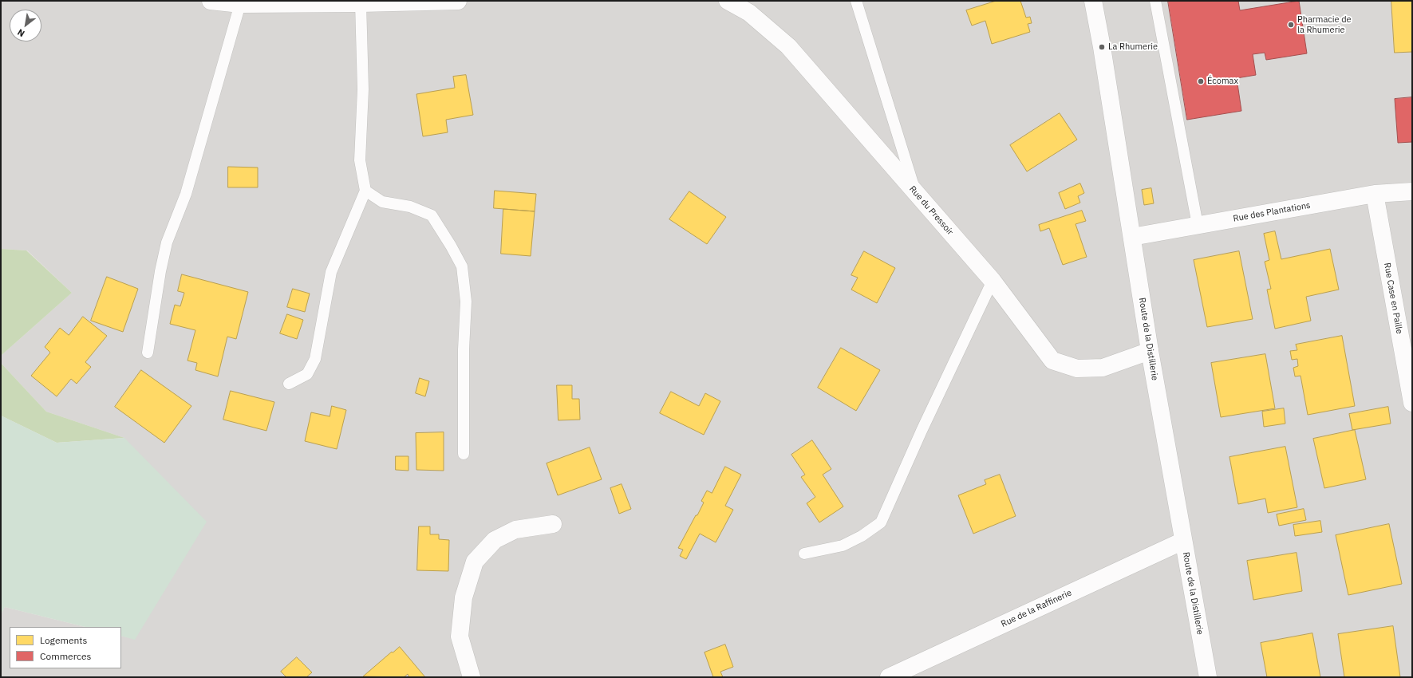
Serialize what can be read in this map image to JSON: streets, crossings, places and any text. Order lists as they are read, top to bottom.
{
  "streets": {
    "street": [
      "Rue du Pressoir",
      "Rue des Plantations",
      "Rue Case en Paille",
      "Route de la Distillerie",
      "Rue de la Raffinerie"
    ]
  },
  "crossings": [
    ["Rue du Pressoir", "Route de la Distillerie"],
    ["Rue des Plantations", "Rue Case en Paille"],
    ["Rue des Plantations", "Route de la Distillerie"],
    ["Route de la Distillerie", "Rue de la Raffinerie"]
  ],
  "places": ["Pharmacie de la Rhumerie", "La Rhumerie", "Écomax"],
  "legend": ["Logements", "Commerces"],
  "north": "bottom left"
}
